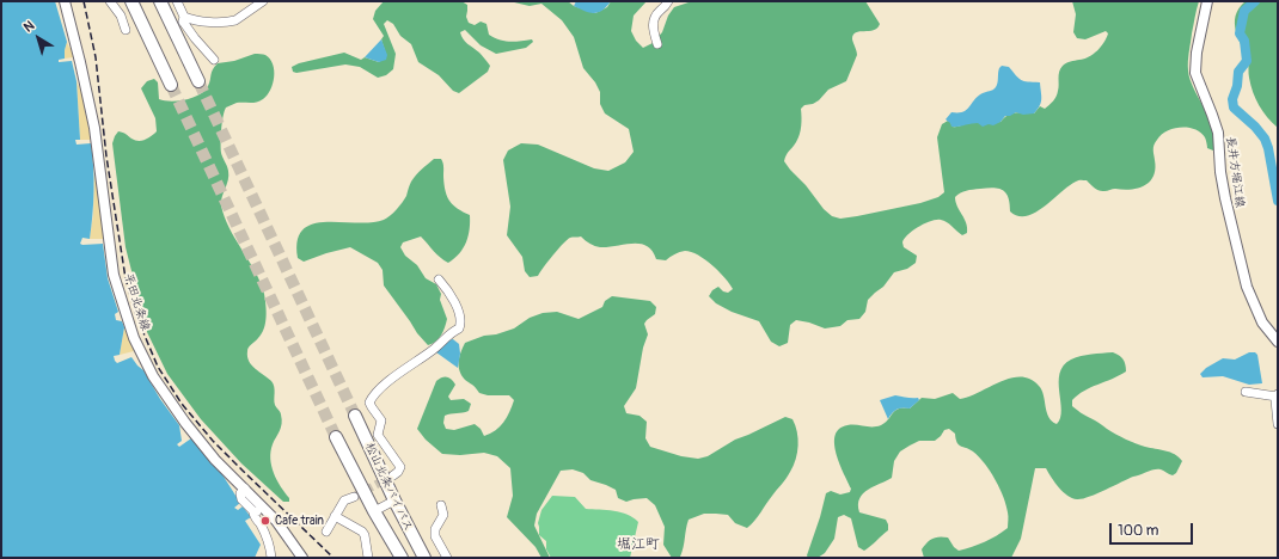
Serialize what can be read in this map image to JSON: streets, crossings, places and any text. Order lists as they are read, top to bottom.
{
  "streets": {
    "highway": ["松山北条バイパス"],
    "main road": ["長井方堀江線", "平田北条線"]
  },
  "districts": ["堀江町"],
  "places": ["Cafe train"],
  "scale_bar": "100 m",
  "north": "top left"
}
